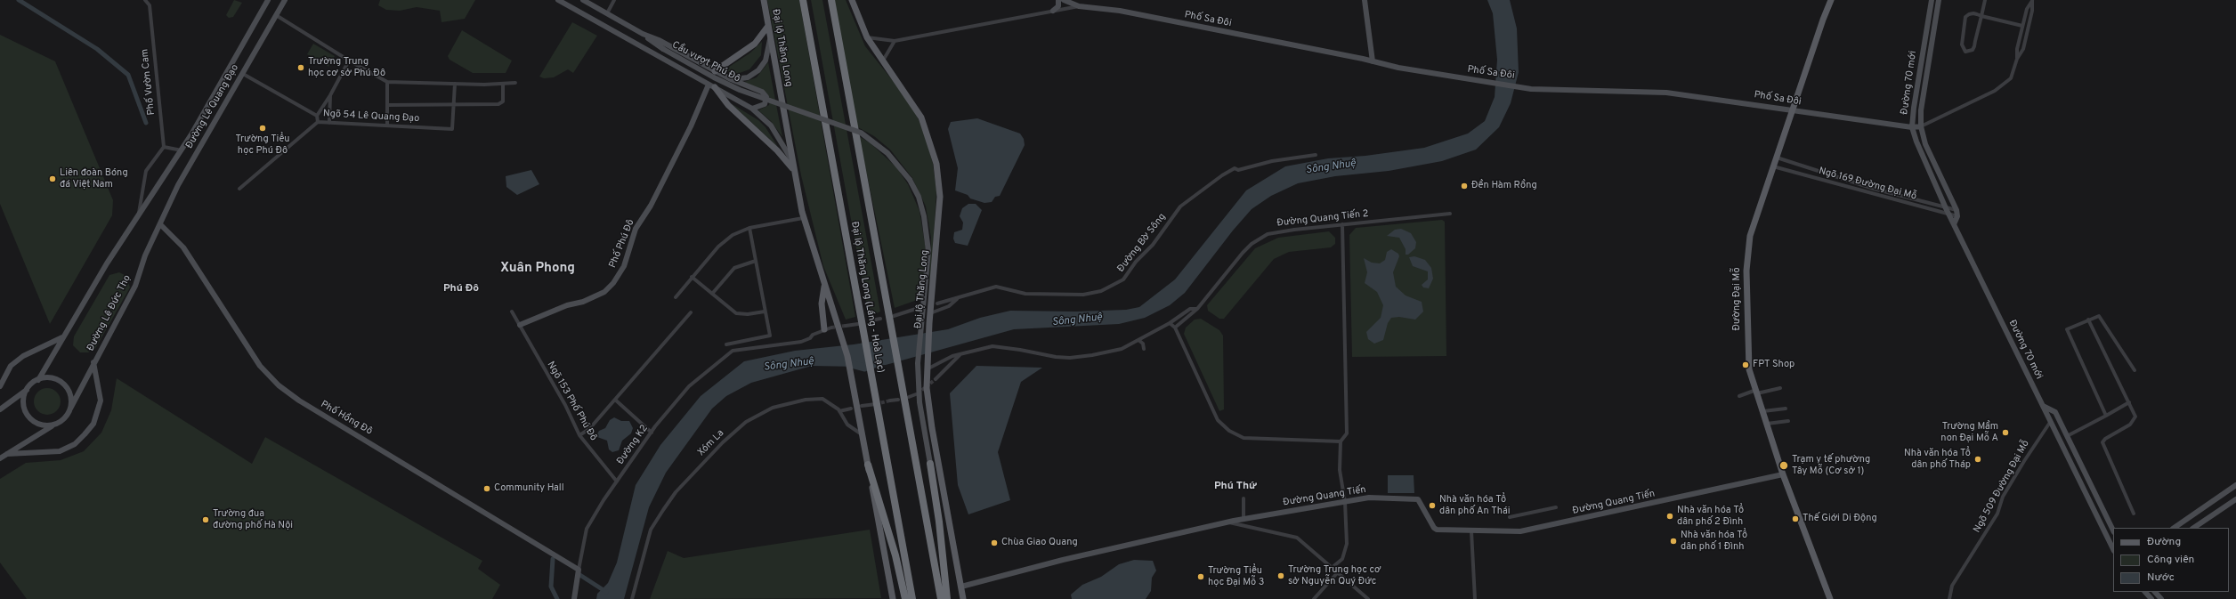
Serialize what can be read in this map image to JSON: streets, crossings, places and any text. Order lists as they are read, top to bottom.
{
  "streets": {
    "highway": ["Đại lộ Thăng Long (Láng - Hoà Lạc)"],
    "main road": ["Đại lộ Thăng Long", "Đường Đại Mỗ"],
    "street": [
      "Phố Sa Đôi",
      "Cầu vượt Phú Đô",
      "Phố Vườn Cam",
      "Đường 70 mới",
      "Đường Lê Quang Đạo",
      "Ngõ 54 Lê Quang Đạo",
      "Ngõ 169 Đường Đại Mỗ",
      "Đường Quang Tiến 2",
      "Đường Bờ Sông",
      "Phố Phú Đô",
      "Đường Lê Đức Thọ",
      "Ngõ 153 Phố Phú Đô",
      "Phố Hồng Đô",
      "Xóm La",
      "Đường K2",
      "Ngõ 509 Đường Đại Mỗ",
      "Đường Quang Tiến"
    ]
  },
  "crossings": [
    ["Phố Sa Đôi", "Đường 70 mới"],
    ["Phố Sa Đôi", "Đường Đại Mỗ"],
    ["Đại lộ Thăng Long", "Cầu vượt Phú Đô"],
    ["Đại lộ Thăng Long", "Đường Bờ Sông"],
    ["Đại lộ Thăng Long", "Xóm La"],
    ["Đại lộ Thăng Long", "Đường Quang Tiến"],
    ["Đường 70 mới", "Ngõ 169 Đường Đại Mỗ"],
    ["Đường 70 mới", "Ngõ 509 Đường Đại Mỗ"],
    ["Đường Lê Quang Đạo", "Ngõ 54 Lê Quang Đạo"],
    ["Đường Lê Quang Đạo", "Đường Lê Đức Thọ"],
    ["Đường Lê Quang Đạo", "Phố Hồng Đô"],
    ["Ngõ 169 Đường Đại Mỗ", "Đường Đại Mỗ"],
    ["Phố Phú Đô", "Ngõ 153 Phố Phú Đô"],
    ["Đường Đại Mỗ", "Đường Quang Tiến"],
    ["Đường Lê Đức Thọ", "Phố Hồng Đô"],
    ["Ngõ 153 Phố Phú Đô", "Đường K2"],
    ["Phố Hồng Đô", "Đường K2"]
  ],
  "districts": ["Xuân Phong", "Phú Đô", "Phú Thứ"],
  "water": ["Sông Nhuệ"],
  "places": [
    "Trường Trung học cơ sở Phú Đô",
    "Trường Tiểu học Phú Đô",
    "Liên đoàn Bóng đá Việt Nam",
    "Đền Hàm Rồng",
    "FPT Shop",
    "Trường Mầm non Đại Mỗ A",
    "Nhà văn hóa Tổ dân phố Tháp",
    "Trạm y tế phường Tây Mỗ (Cơ sở 1)",
    "Community Hall",
    "Nhà văn hóa Tổ dân phố An Thái",
    "Nhà văn hóa Tổ dân phố 2 Đình",
    "Thế Giới Di Động",
    "Trường đua đường phố Hà Nội",
    "Nhà văn hóa Tổ dân phố 1 Đình",
    "Chùa Giao Quang",
    "Trường Trung học cơ sở Nguyễn Quý Đức",
    "Trường Tiểu học Đại Mỗ 3"
  ],
  "legend": ["Đường", "Công viên", "Nước"]
}
